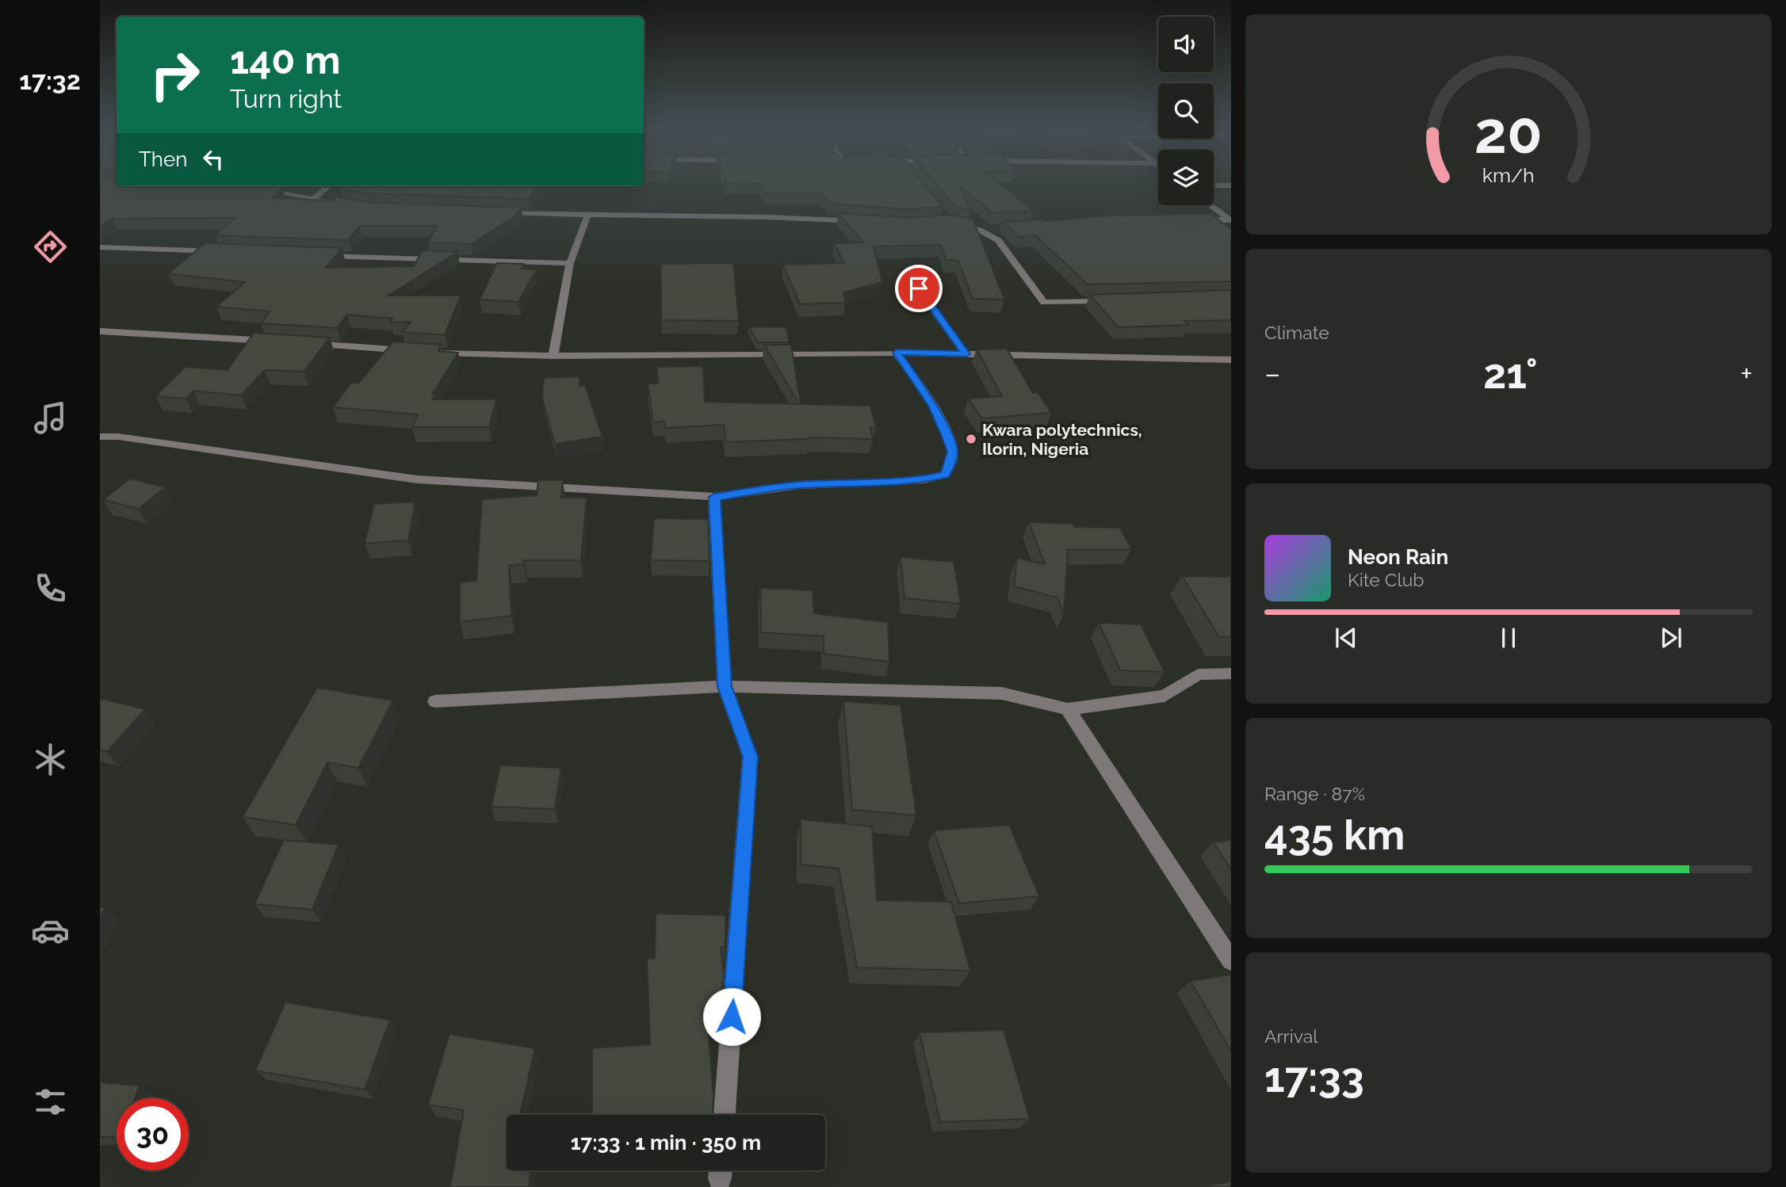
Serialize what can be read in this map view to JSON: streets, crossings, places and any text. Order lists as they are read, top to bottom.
{
  "places": ["Kwara polytechnics, Ilorin, Nigeria"],
  "page": {
    "tabs": "17:32",
    "turn": ["140 m", "Turn right"],
    "then": "Then",
    "tile": [
      "Climate",
      ["Range · 87%", "435 km"],
      ["Arrival", "17:33"]
    ],
    "heat": ["−", "21°", "+"],
    "song": ["Neon Rain", "Kite Club"],
    "limit": "30",
    "trip": "17:33 · 1 min · 350 m",
    "gauge": ["20", "km/h"]
  }
}
